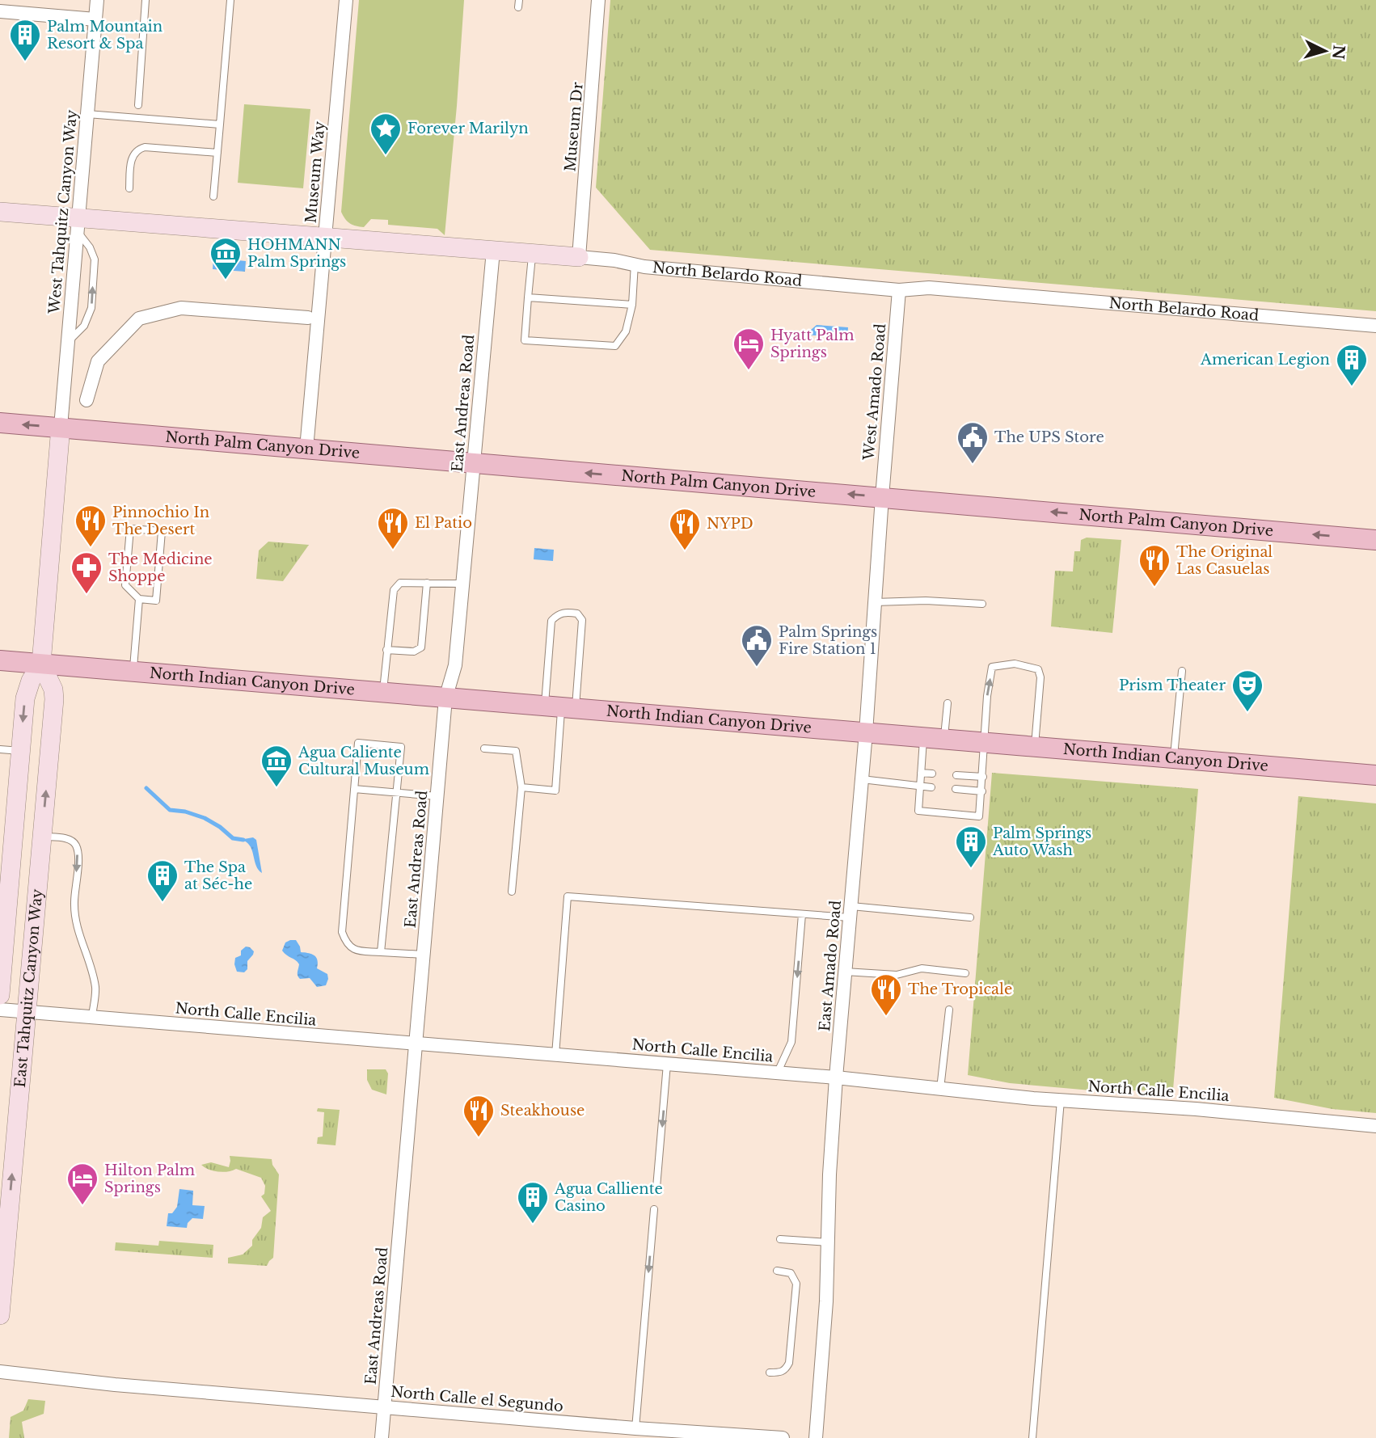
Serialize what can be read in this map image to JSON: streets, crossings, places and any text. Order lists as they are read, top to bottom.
{
  "streets": {
    "main road": [
      "North Belardo Road",
      "North Palm Canyon Drive",
      "North Indian Canyon Drive",
      "East Tahquitz Canyon Way"
    ],
    "street": [
      "Museum Dr",
      "Museum Way",
      "West Tahquitz Canyon Way",
      "West Amado Road",
      "East Andreas Road",
      "East Amado Road",
      "North Calle Encilia",
      "North Calle el Segundo"
    ]
  },
  "crossings": [
    ["Museum Dr", "North Belardo Road"],
    ["Museum Way", "North Belardo Road"],
    ["Museum Way", "North Palm Canyon Drive"],
    ["West Tahquitz Canyon Way", "North Belardo Road"],
    ["West Tahquitz Canyon Way", "North Palm Canyon Drive"],
    ["West Tahquitz Canyon Way", "East Tahquitz Canyon Way"],
    ["North Belardo Road", "West Amado Road"],
    ["North Belardo Road", "East Andreas Road"],
    ["West Amado Road", "North Palm Canyon Drive"],
    ["West Amado Road", "East Amado Road"],
    ["East Andreas Road", "North Palm Canyon Drive"],
    ["East Andreas Road", "North Indian Canyon Drive"],
    ["East Andreas Road", "North Calle Encilia"],
    ["East Andreas Road", "North Calle el Segundo"],
    ["North Palm Canyon Drive", "East Amado Road"],
    ["North Palm Canyon Drive", "East Tahquitz Canyon Way"],
    ["North Indian Canyon Drive", "East Amado Road"],
    ["North Indian Canyon Drive", "East Tahquitz Canyon Way"],
    ["East Amado Road", "North Calle Encilia"],
    ["East Tahquitz Canyon Way", "North Calle Encilia"]
  ],
  "one_way": ["North Palm Canyon Drive"],
  "places": {
    "building": [
      "Palm Mountain Resort & Spa",
      "American Legion",
      "Palm Springs Auto Wash",
      "The Spa at Séc-he",
      "Agua Calliente Casino"
    ],
    "place": ["Forever Marilyn"],
    "museum": ["HOHMANN Palm Springs", "Agua Caliente Cultural Museum"],
    "hotel": ["Hyatt Palm Springs", "Hilton Palm Springs"],
    "public building": ["The UPS Store", "Palm Springs Fire Station 1"],
    "restaurant": [
      "Pinnochio In The Desert",
      "El Patio",
      "NYPD",
      "The Original Las Casuelas",
      "The Tropicale",
      "Steakhouse"
    ],
    "pharmacy": ["The Medicine Shoppe"],
    "theatre": ["Prism Theater"]
  },
  "north": "right"
}
